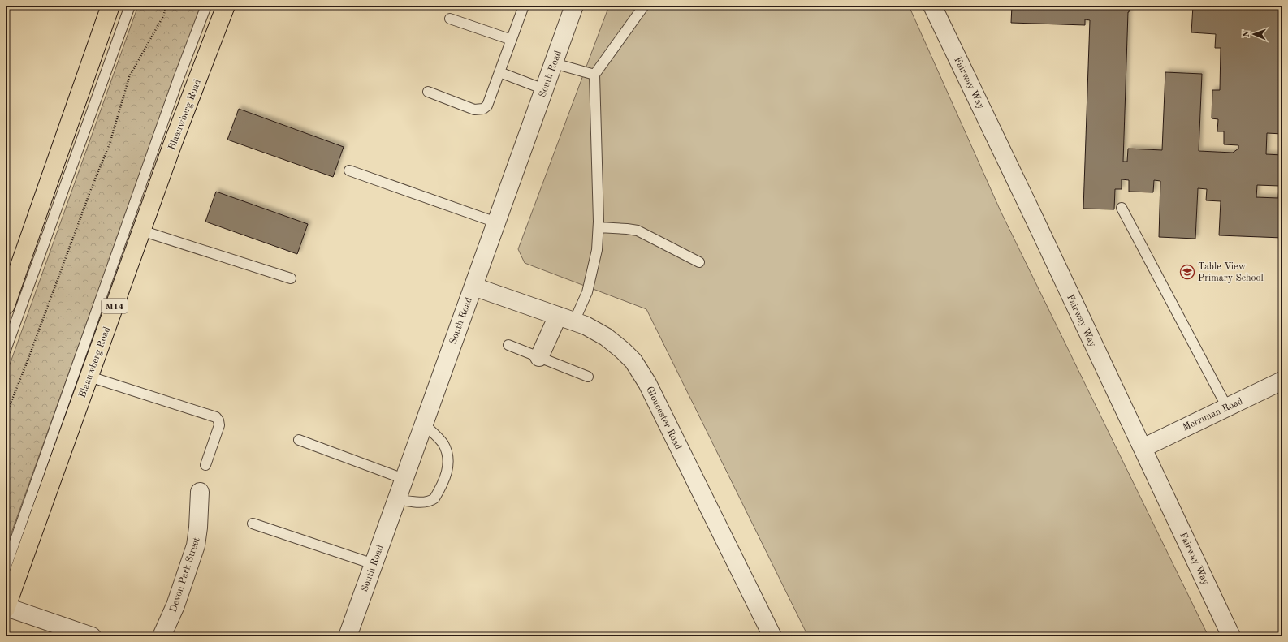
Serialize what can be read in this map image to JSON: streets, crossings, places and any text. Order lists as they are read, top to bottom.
{
  "streets": {
    "main road": ["Blaauwberg Road", "M14"],
    "street": [
      "South Road",
      "Fairway Way",
      "Merriman Road",
      "Gloucester Road",
      "Devon Park Street"
    ]
  },
  "crossings": [
    ["South Road", "Gloucester Road"],
    ["Fairway Way", "Merriman Road"]
  ],
  "places": {
    "school or university": ["Table View Primary School"]
  },
  "north": "left"
}
